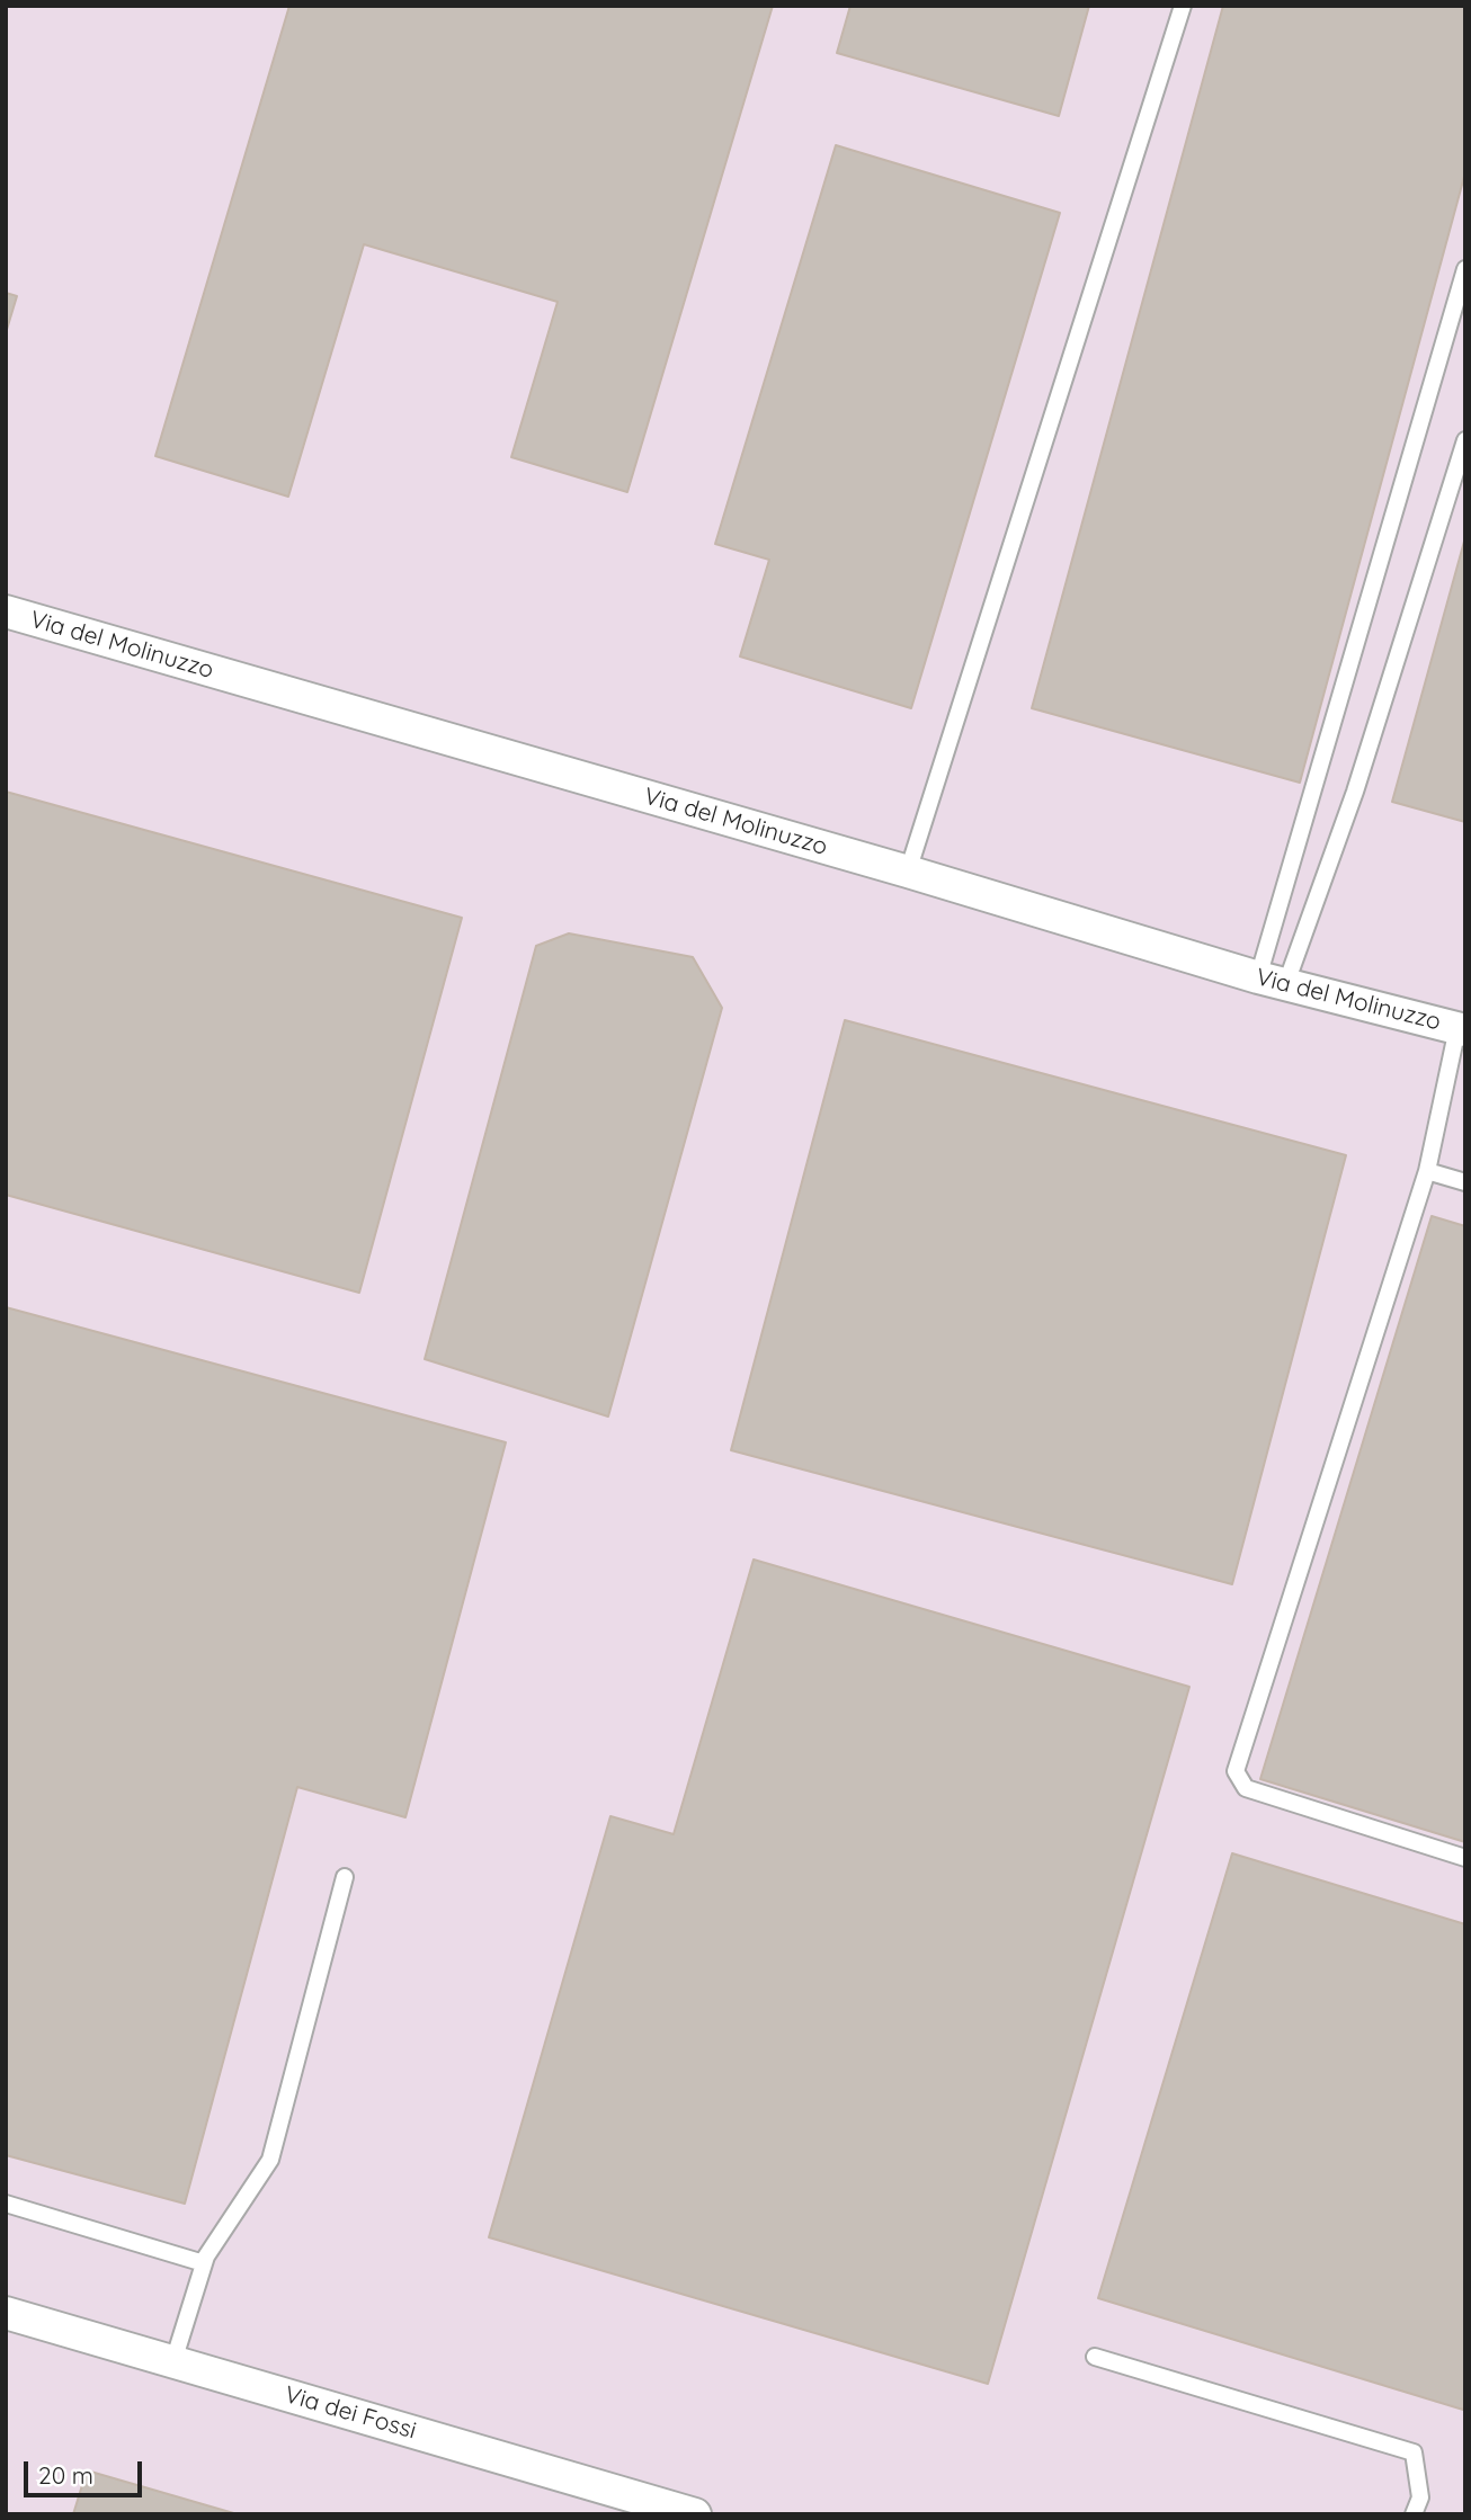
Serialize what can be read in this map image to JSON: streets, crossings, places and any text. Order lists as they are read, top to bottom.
{
  "streets": {
    "street": ["Via del Molinuzzo", "Via dei Fossi"]
  },
  "scale_bar": "20 m"
}
